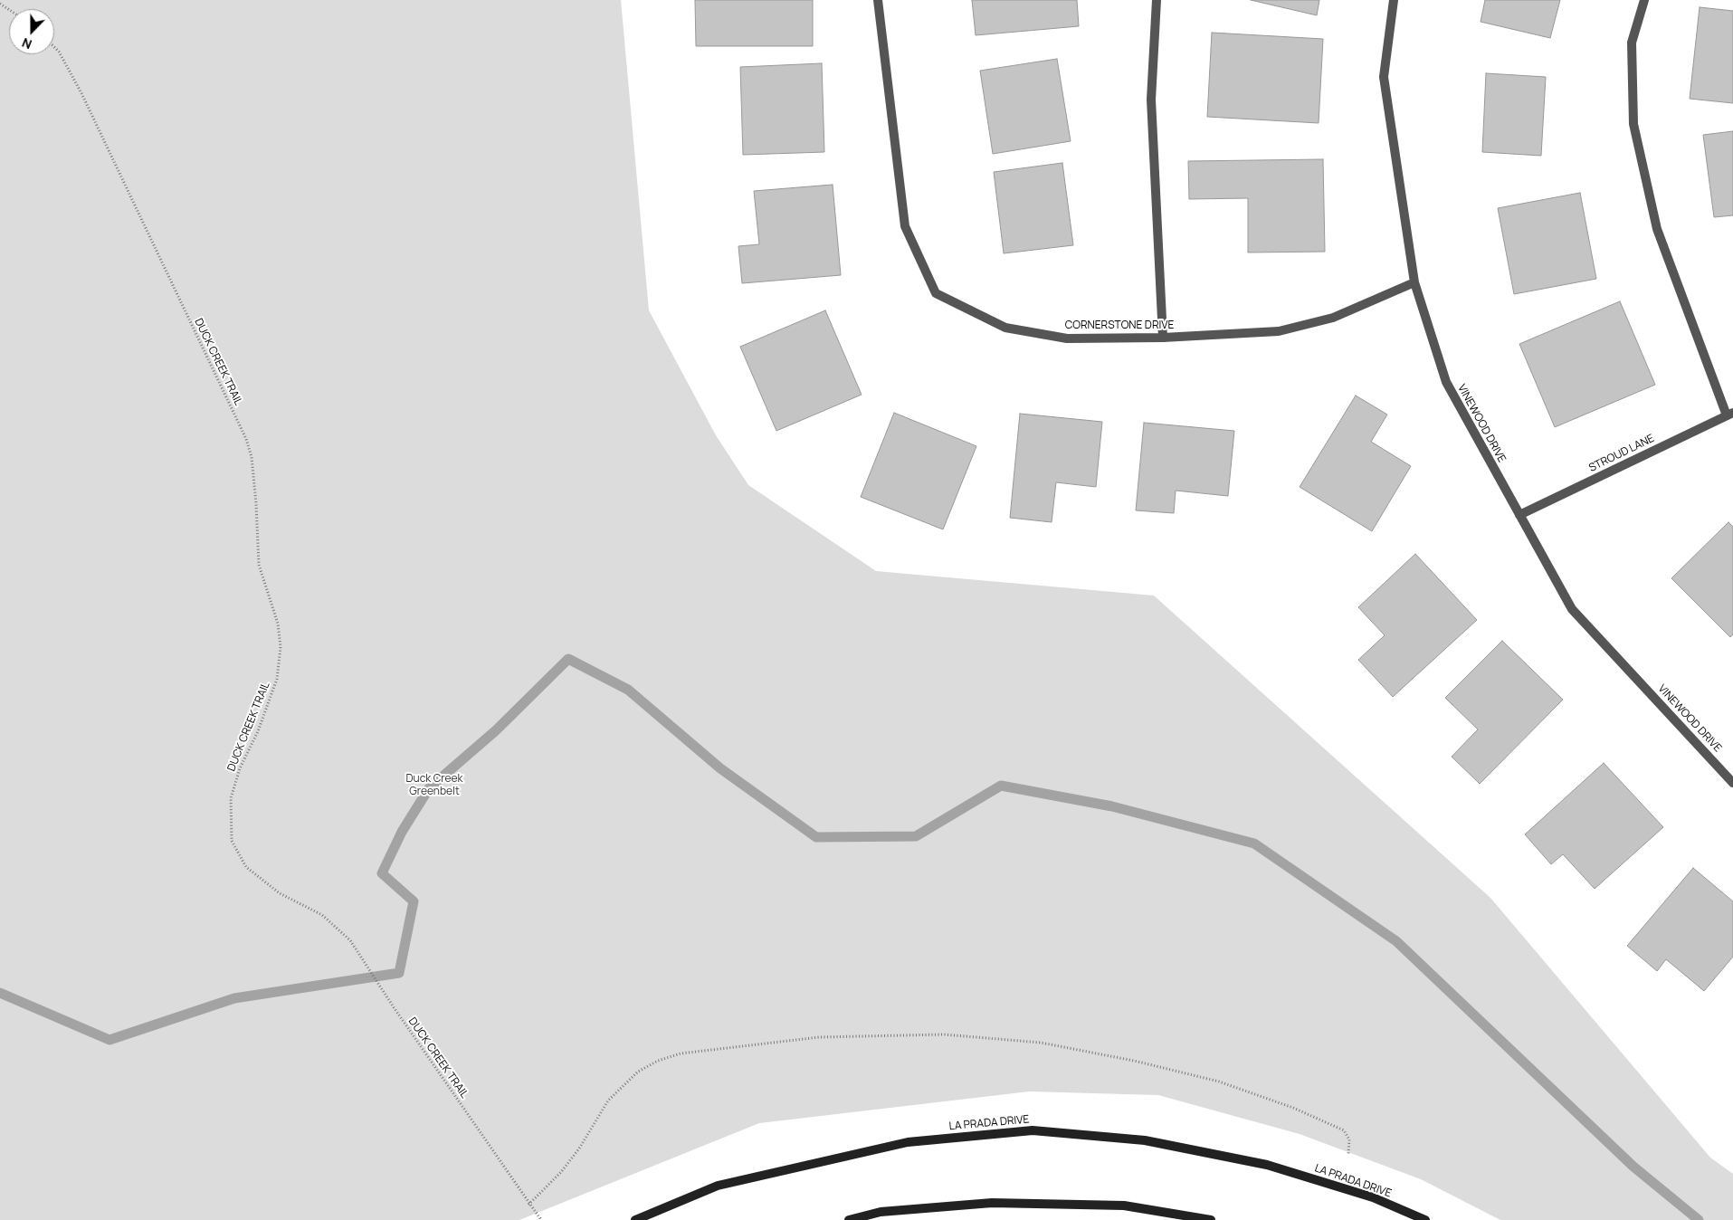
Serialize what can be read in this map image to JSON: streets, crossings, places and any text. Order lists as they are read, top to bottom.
{
  "streets": {
    "main road": ["LA PRADA DRIVE"],
    "street": ["CORNERSTONE DRIVE", "VINEWOOD DRIVE", "STROUD LANE"],
    "path": ["DUCK CREEK TRAIL"]
  },
  "crossings": [
    ["CORNERSTONE DRIVE", "VINEWOOD DRIVE"],
    ["VINEWOOD DRIVE", "STROUD LANE"]
  ],
  "parks": ["Duck Creek Greenbelt"],
  "north": "bottom"
}
